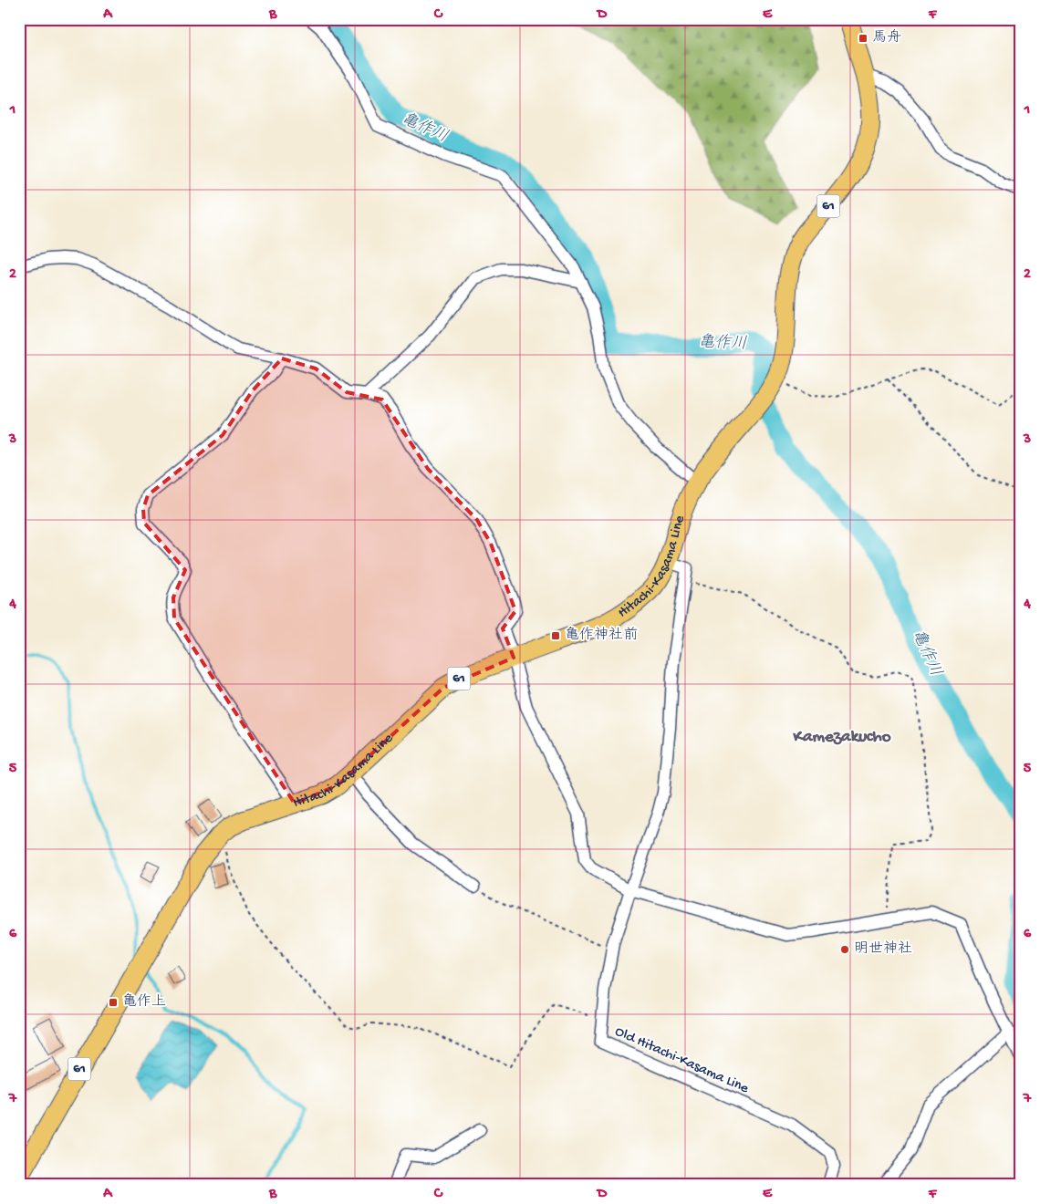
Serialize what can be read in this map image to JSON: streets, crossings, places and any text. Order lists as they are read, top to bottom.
{
  "streets": {
    "main road": ["61", "Hitachi-Kasama Line"],
    "street": ["Old Hitachi-Kasama Line"]
  },
  "districts": ["Kamezakucho"],
  "water": ["亀作川"],
  "places": {
    "transit": ["馬舟", "亀作神社前", "亀作上"],
    "other": ["明世神社"]
  },
  "grid": {
    "columns": [
      "A",
      "B",
      "C",
      "D",
      "E",
      "F"
    ],
    "rows": [
      "1",
      "2",
      "3",
      "4",
      "5",
      "6",
      "7"
    ]
  }
}
